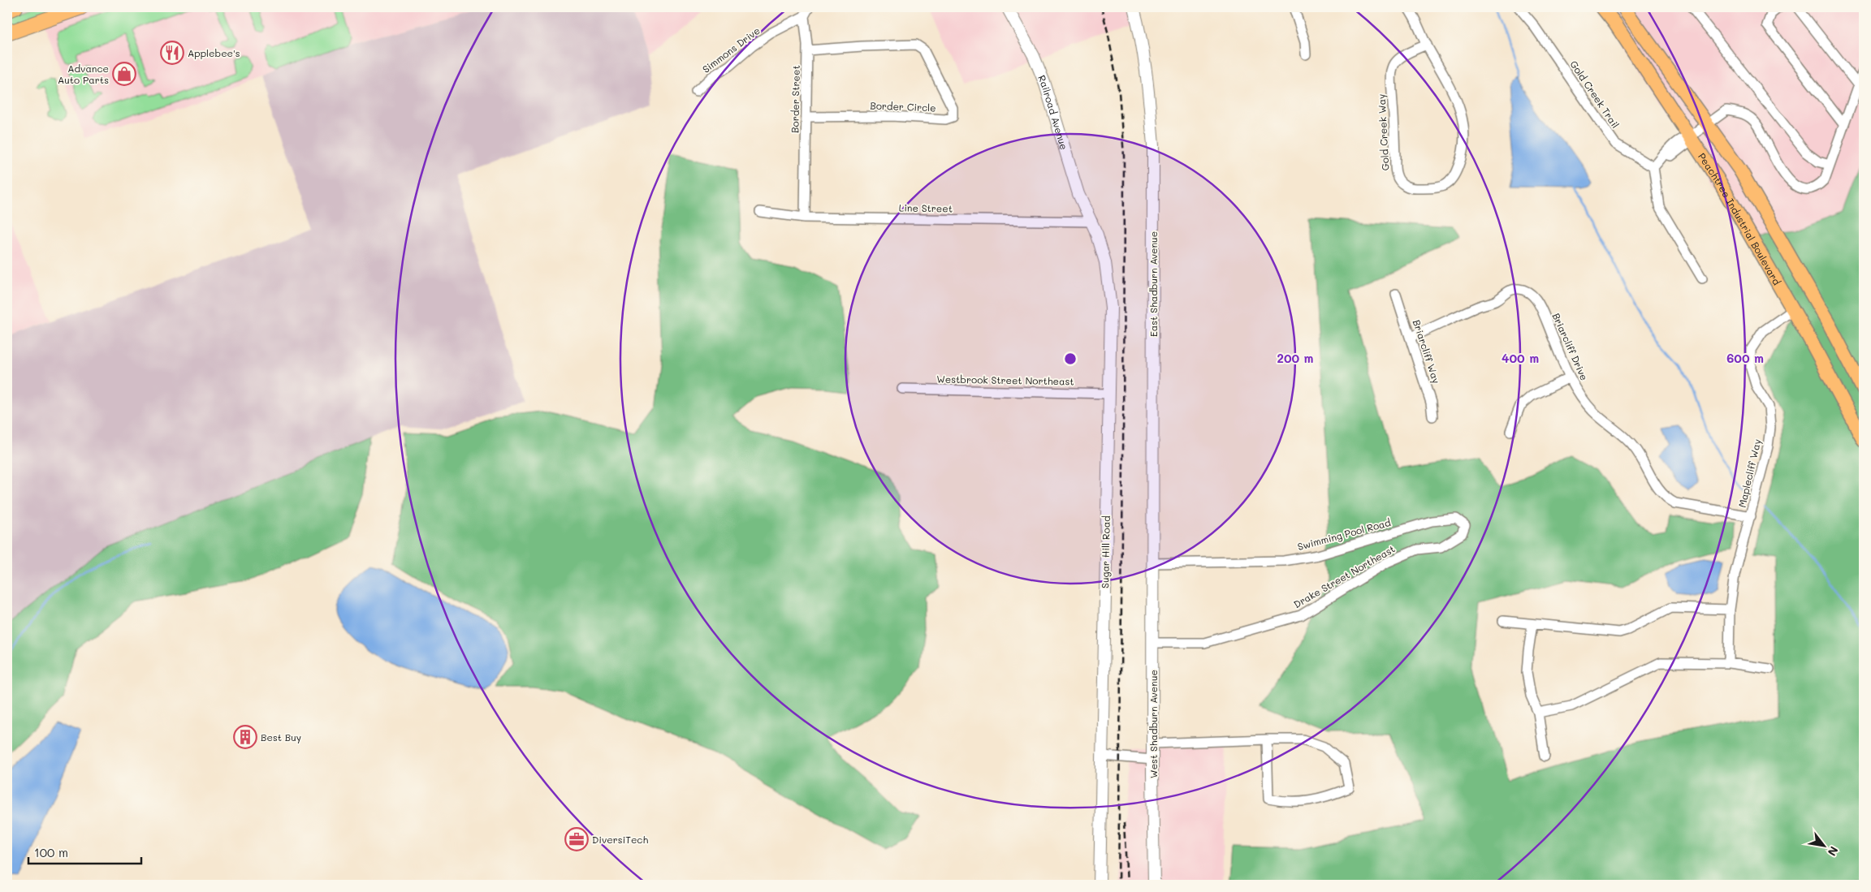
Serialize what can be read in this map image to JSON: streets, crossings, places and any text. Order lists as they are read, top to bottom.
{
  "streets": {
    "main road": ["Peachtree Industrial Boulevard"],
    "street": [
      "Simmons Drive",
      "Gold Creek Trail",
      "Border Street",
      "Border Circle",
      "Railroad Avenue",
      "Gold Creek Way",
      "Line Street",
      "East Shadburn Avenue",
      "Briarcliff Drive",
      "Briarcliff Way",
      "Westbrook Street Northeast",
      "Maplecliff Way",
      "Swimming Pool Road",
      "Sugar Hill Road",
      "Drake Street Northeast",
      "West Shadburn Avenue"
    ]
  },
  "crossings": [
    ["Simmons Drive", "Border Street"],
    ["Border Street", "Border Circle"],
    ["Border Street", "Line Street"],
    ["Railroad Avenue", "Line Street"],
    ["Railroad Avenue", "Sugar Hill Road"],
    ["Line Street", "Sugar Hill Road"],
    ["Peachtree Industrial Boulevard", "Maplecliff Way"],
    ["East Shadburn Avenue", "Swimming Pool Road"],
    ["East Shadburn Avenue", "West Shadburn Avenue"],
    ["Briarcliff Drive", "Briarcliff Way"],
    ["Briarcliff Drive", "Maplecliff Way"],
    ["Westbrook Street Northeast", "Sugar Hill Road"],
    ["Swimming Pool Road", "Drake Street Northeast"],
    ["Swimming Pool Road", "West Shadburn Avenue"],
    ["Drake Street Northeast", "West Shadburn Avenue"]
  ],
  "places": {
    "restaurant": ["Applebee's"],
    "shop": ["Advance Auto Parts"],
    "building": ["Best Buy"],
    "office": ["DiversiTech"]
  },
  "scale_bar": "100 m",
  "north": "bottom right",
  "rings": ["200 m", "400 m", "600 m"]
}
